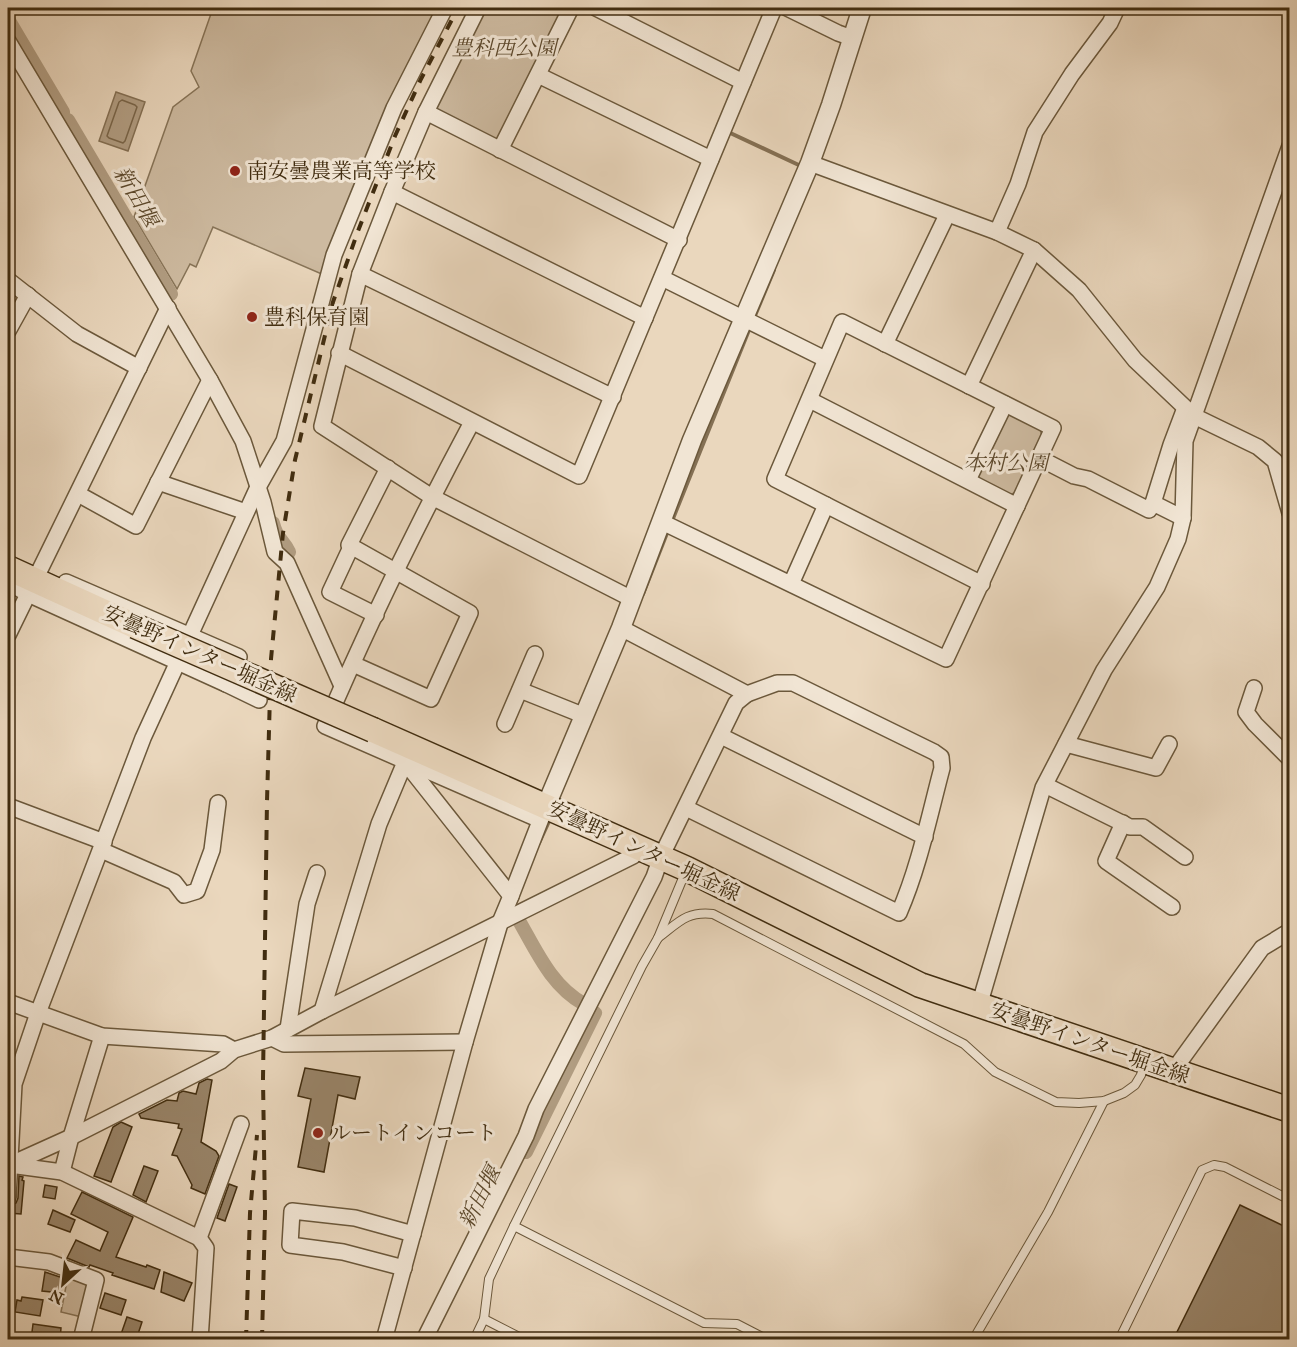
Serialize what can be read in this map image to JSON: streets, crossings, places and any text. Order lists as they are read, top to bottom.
{
  "streets": {
    "main road": ["安曇野インター堀金線"]
  },
  "water": ["新田堰"],
  "parks": ["豊科西公園", "本村公園"],
  "places": ["南安曇農業高等学校", "豊科保育園", "ルートインコート"],
  "north": "bottom left"
}
